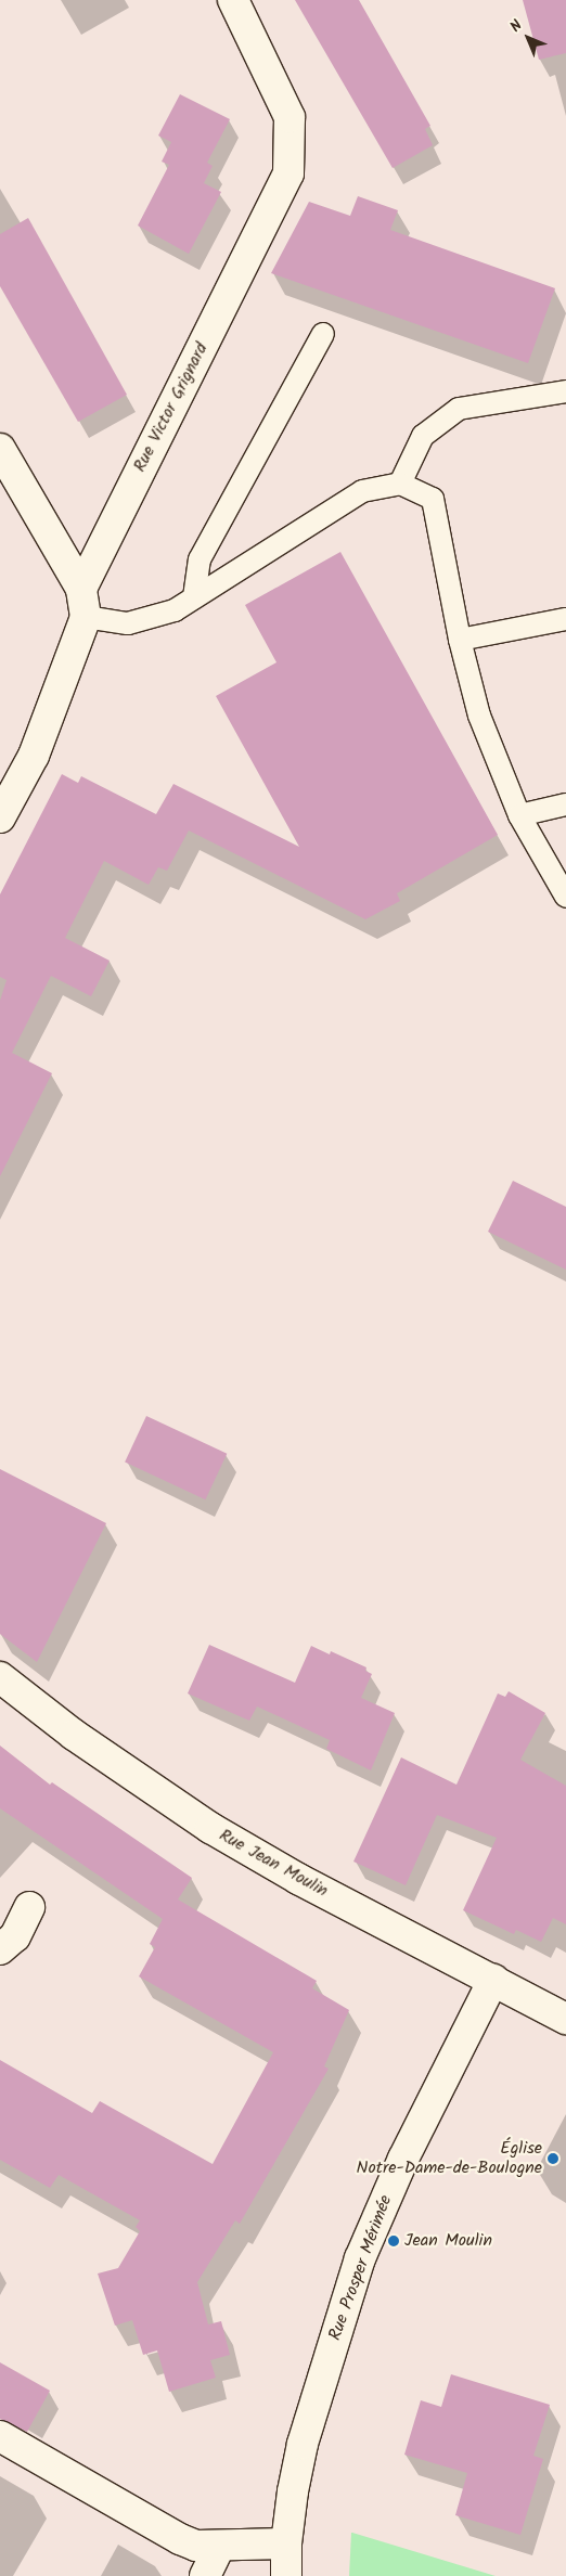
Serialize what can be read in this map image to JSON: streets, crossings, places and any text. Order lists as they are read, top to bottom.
{
  "streets": {
    "street": ["Rue Victor Grignard", "Rue Jean Moulin", "Rue Prosper Mérimée"]
  },
  "crossings": [
    ["Rue Jean Moulin", "Rue Prosper Mérimée"]
  ],
  "places": ["Église Notre-Dame-de-Boulogne", "Jean Moulin"],
  "north": "top left"
}
